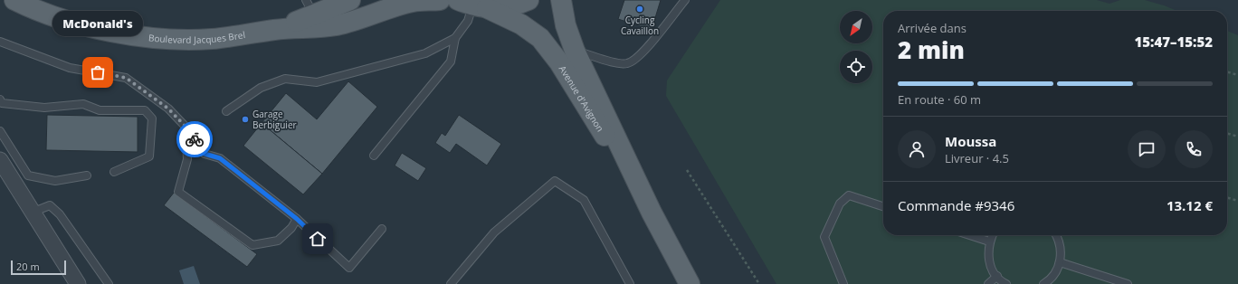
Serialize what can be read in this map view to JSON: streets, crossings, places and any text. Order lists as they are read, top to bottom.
{
  "streets": {
    "main road": ["Boulevard Jacques Brel", "Avenue d'Avignon"]
  },
  "places": ["Cycling Cavaillon", "McDonald's", "Garage Berbiguier"],
  "scale_bar": "20 m",
  "north": "bottom left",
  "page": {
    "bubble": "McDonald's",
    "heading": ["2 min", "Arrivée dans", "15:47–15:52"],
    "panel": [
      "Moussa",
      "Livreur · 4.5",
      "Commande #9346",
      "13.12 €"
    ],
    "bar": "En route · 60 m",
    "scale": "20 m"
  }
}
